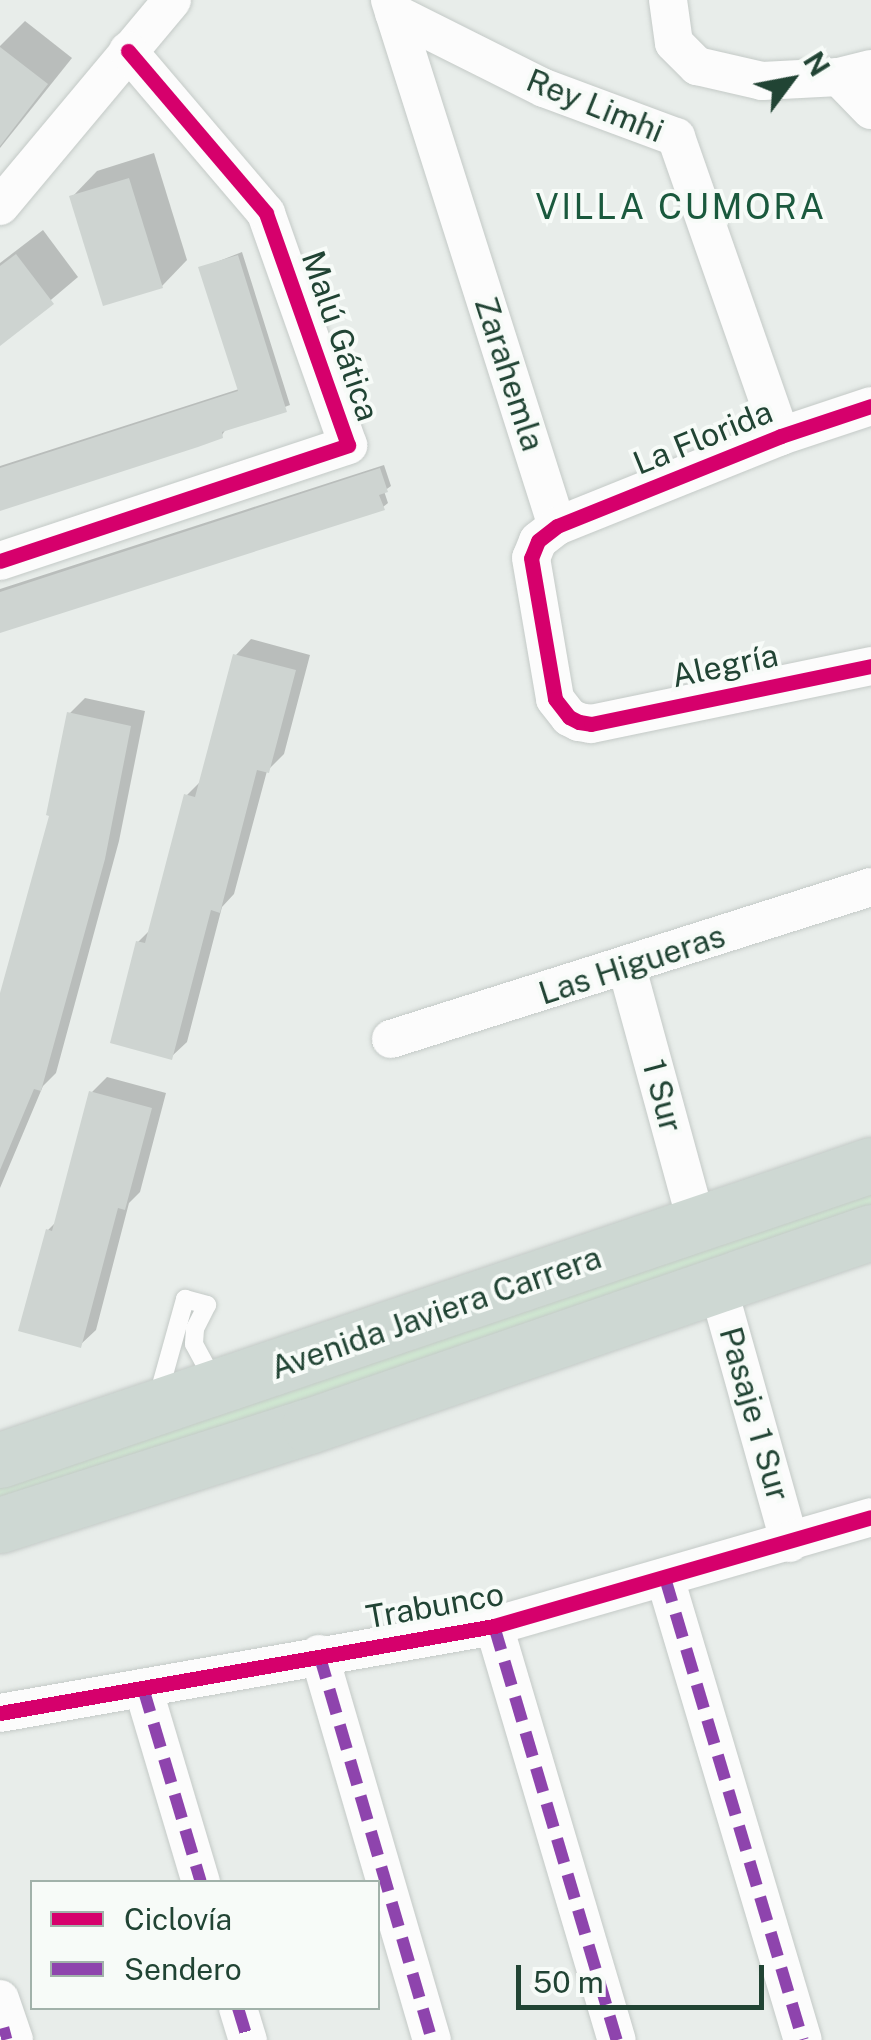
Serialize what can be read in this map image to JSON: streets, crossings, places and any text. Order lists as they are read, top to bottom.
{
  "streets": {
    "main road": ["Avenida Javiera Carrera"],
    "street": [
      "Rey Limhi",
      "Malú Gática",
      "Zarahemla",
      "La Florida",
      "Alegría",
      "Las Higueras",
      "1 Sur",
      "Pasaje 1 Sur",
      "Trabunco"
    ]
  },
  "crossings": [
    ["Rey Limhi", "Zarahemla"],
    ["Rey Limhi", "La Florida"],
    ["Zarahemla", "La Florida"],
    ["Zarahemla", "Alegría"],
    ["La Florida", "Alegría"],
    ["Las Higueras", "1 Sur"],
    ["1 Sur", "Avenida Javiera Carrera"],
    ["Avenida Javiera Carrera", "Pasaje 1 Sur"],
    ["Pasaje 1 Sur", "Trabunco"]
  ],
  "districts": ["VILLA CUMORA"],
  "legend": ["Ciclovía", "Sendero"],
  "scale_bar": "50 m",
  "north": "top right"
}
